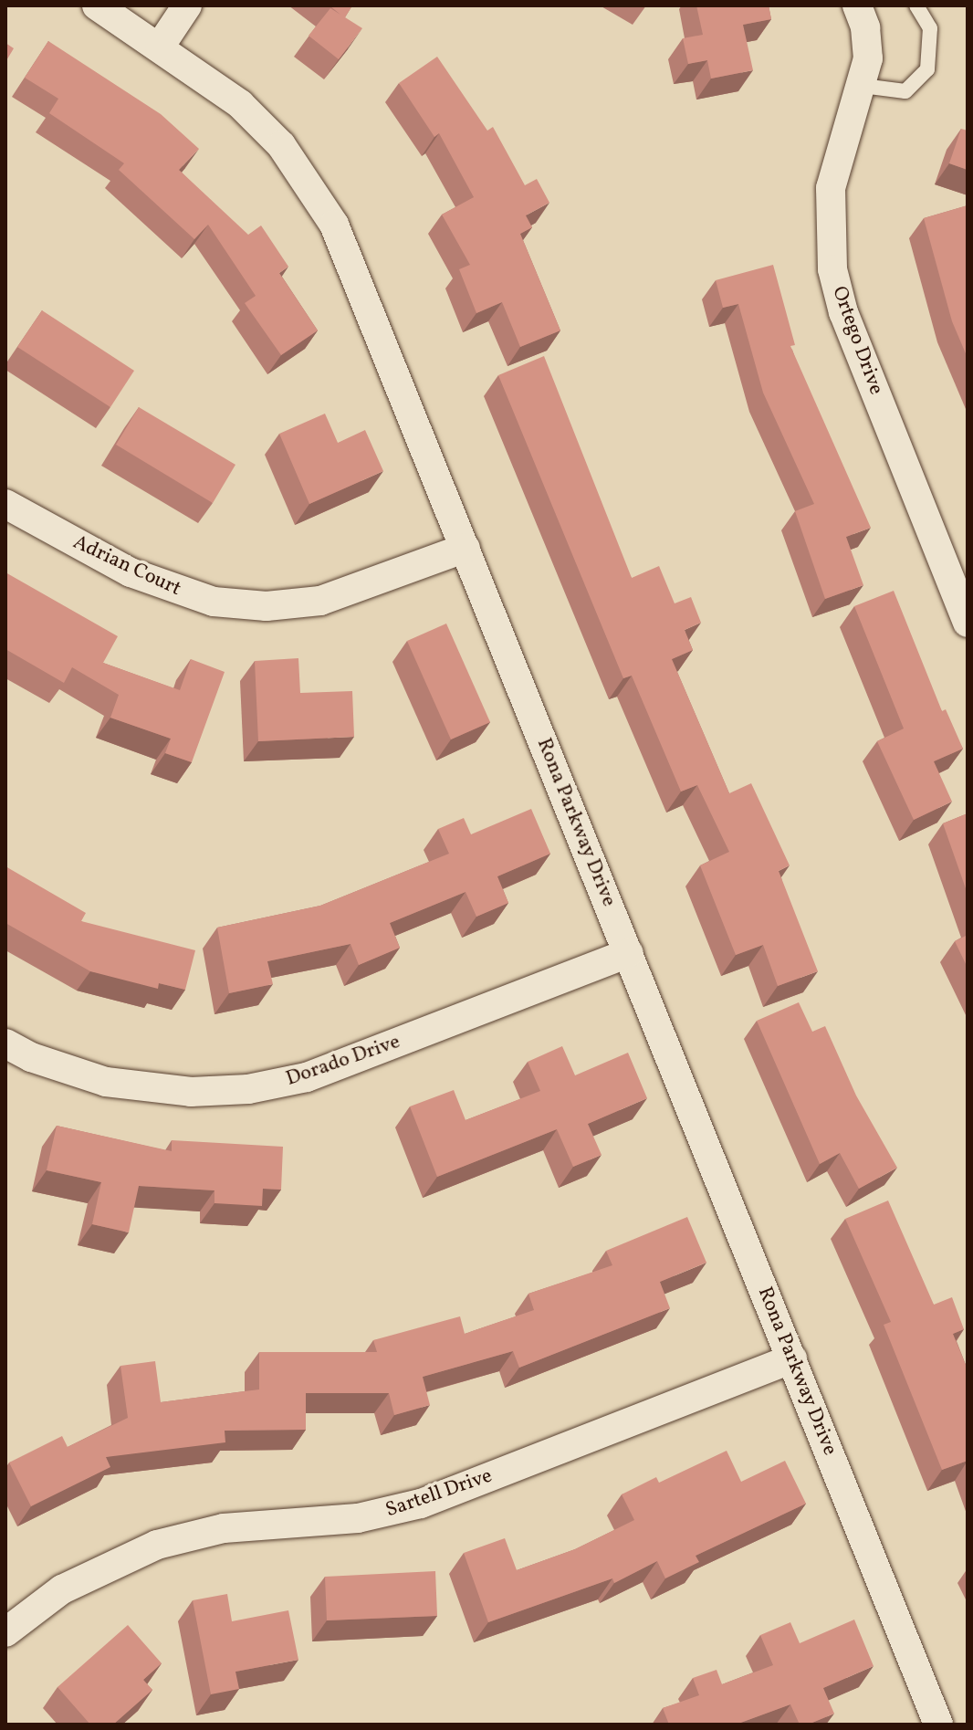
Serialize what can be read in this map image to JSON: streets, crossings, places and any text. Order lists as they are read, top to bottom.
{
  "streets": {
    "street": [
      "Ortego Drive",
      "Adrian Court",
      "Rona Parkway Drive",
      "Dorado Drive",
      "Sartell Drive"
    ]
  },
  "crossings": [
    ["Adrian Court", "Rona Parkway Drive"],
    ["Rona Parkway Drive", "Dorado Drive"],
    ["Rona Parkway Drive", "Sartell Drive"]
  ]
}
